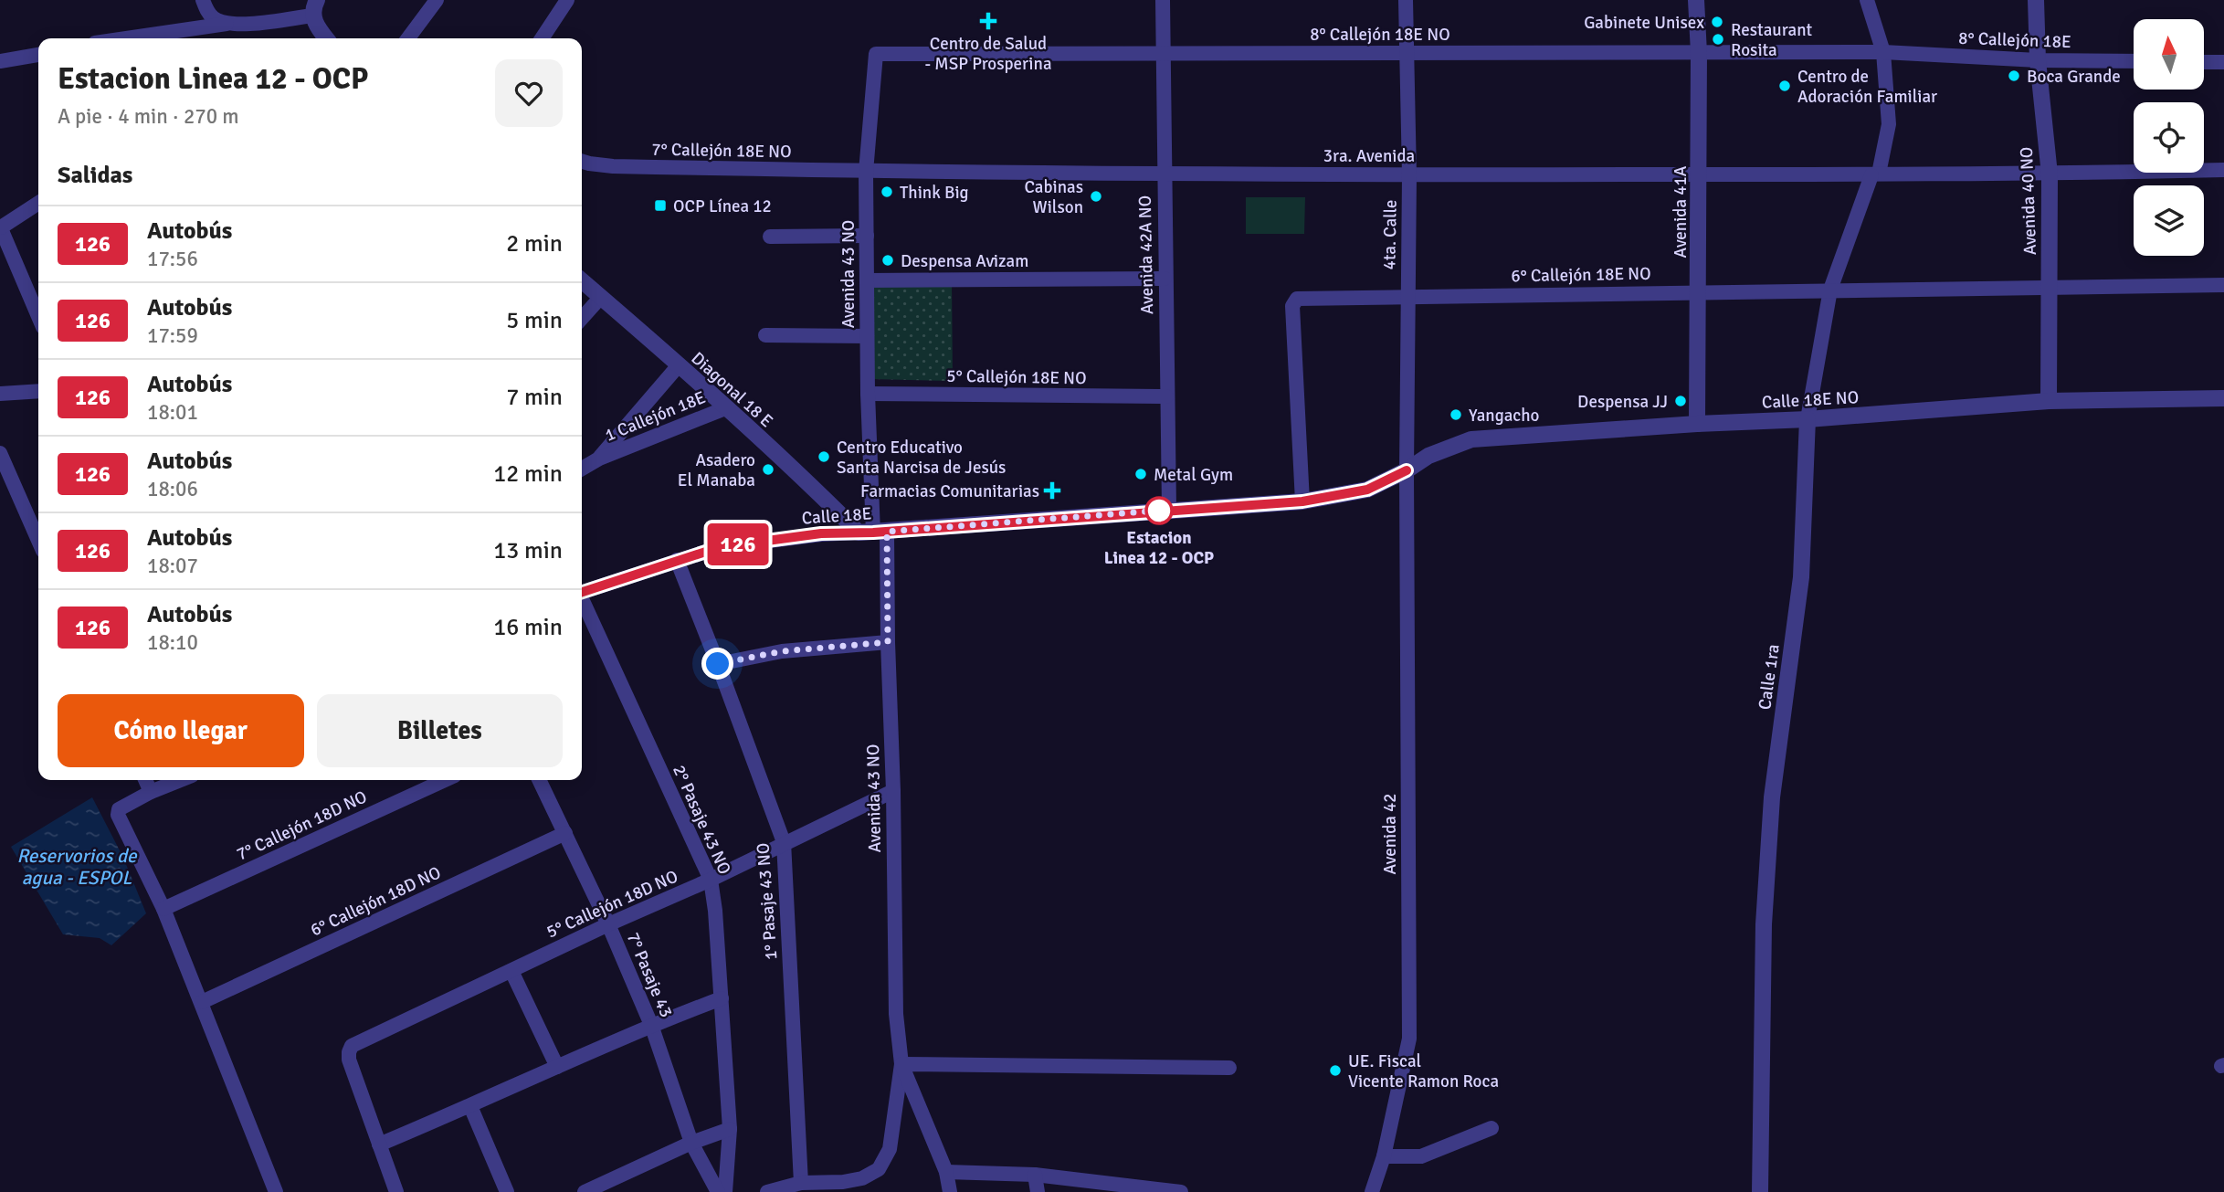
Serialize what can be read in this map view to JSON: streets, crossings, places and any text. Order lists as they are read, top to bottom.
{
  "streets": {
    "street": [
      "8° Callejón 18E NO",
      "8° Callejón 18E",
      "7° Callejón 18E NO",
      "3ra. Avenida",
      "Avenida 40 NO",
      "Avenida 41A",
      "4ta. Calle",
      "Avenida 42A NO",
      "Avenida 43 NO",
      "6° Callejón 18E NO",
      "5° Callejón 18E NO",
      "Diagonal 18 E",
      "Calle 18E NO",
      "1 Callejón 18E",
      "Calle 18E",
      "Calle 1ra",
      "2° Pasaje 43 NO",
      "7° Callejón 18D NO",
      "Avenida 42",
      "6° Callejón 18D NO",
      "1° Pasaje 43 NO",
      "5° Callejón 18D NO",
      "7° Pasaje 43"
    ]
  },
  "crossings": [
    ["8° Callejón 18E NO", "8° Callejón 18E"],
    ["8° Callejón 18E NO", "Avenida 41A"],
    ["8° Callejón 18E NO", "4ta. Calle"],
    ["8° Callejón 18E NO", "Avenida 42A NO"],
    ["8° Callejón 18E NO", "Avenida 43 NO"],
    ["8° Callejón 18E NO", "Calle 1ra"],
    ["8° Callejón 18E", "Avenida 40 NO"],
    ["8° Callejón 18E", "Calle 1ra"],
    ["7° Callejón 18E NO", "3ra. Avenida"],
    ["7° Callejón 18E NO", "Avenida 43 NO"],
    ["3ra. Avenida", "Avenida 41A"],
    ["3ra. Avenida", "4ta. Calle"],
    ["3ra. Avenida", "Avenida 42A NO"],
    ["3ra. Avenida", "Avenida 43 NO"],
    ["3ra. Avenida", "Calle 1ra"],
    ["Avenida 40 NO", "6° Callejón 18E NO"],
    ["Avenida 40 NO", "Calle 18E NO"],
    ["Avenida 41A", "6° Callejón 18E NO"],
    ["Avenida 41A", "Calle 18E NO"],
    ["4ta. Calle", "6° Callejón 18E NO"],
    ["4ta. Calle", "Calle 18E NO"],
    ["4ta. Calle", "Calle 18E"],
    ["4ta. Calle", "Avenida 42"],
    ["Avenida 42A NO", "5° Callejón 18E NO"],
    ["Avenida 42A NO", "Calle 18E"],
    ["Avenida 43 NO", "5° Callejón 18E NO"],
    ["Avenida 43 NO", "Diagonal 18 E"],
    ["Avenida 43 NO", "Calle 18E"],
    ["Avenida 43 NO", "1° Pasaje 43 NO"],
    ["Avenida 43 NO", "5° Callejón 18D NO"],
    ["6° Callejón 18E NO", "Calle 18E"],
    ["6° Callejón 18E NO", "Calle 1ra"],
    ["Diagonal 18 E", "1 Callejón 18E"],
    ["Diagonal 18 E", "Calle 18E"],
    ["Calle 18E NO", "Calle 18E"],
    ["Calle 18E NO", "Calle 1ra"],
    ["Calle 18E NO", "Avenida 42"],
    ["Calle 18E", "Avenida 42"],
    ["Calle 18E", "1° Pasaje 43 NO"],
    ["2° Pasaje 43 NO", "5° Callejón 18D NO"],
    ["6° Callejón 18D NO", "7° Pasaje 43"],
    ["1° Pasaje 43 NO", "5° Callejón 18D NO"],
    ["5° Callejón 18D NO", "7° Pasaje 43"]
  ],
  "water": ["Reservorios de agua - ESPOL"],
  "places": {
    "health": ["Centro de Salud - MSP Prosperina", "Farmacias Comunitarias"],
    "other": [
      "Gabinete Unisex",
      "Restaurant Rosita",
      "Boca Grande",
      "Centro de Adoración Familiar",
      "Think Big",
      "Cabinas Wilson",
      "Despensa Avizam",
      "Despensa JJ",
      "Yangacho",
      "Centro Educativo Santa Narcisa de Jesús",
      "Asadero El Manaba",
      "Metal Gym",
      "Estacion Linea 12 - OCP",
      "UE. Fiscal Vicente Ramon Roca"
    ],
    "transit": ["OCP Línea 12"]
  },
  "lines": ["bus line 126"],
  "north": "top",
  "page": {
    "on_map": "126",
    "heading": [
      ["Estacion Linea 12 - OCP", "A pie · 4 min · 270 m"],
      "Salidas"
    ],
    "list": [
      {
        "mark": "126",
        "name": "Autobús",
        "note": "17:56",
        "value": "2 min"
      },
      {
        "mark": "126",
        "name": "Autobús",
        "note": "17:59",
        "value": "5 min"
      },
      {
        "mark": "126",
        "name": "Autobús",
        "note": "18:01",
        "value": "7 min"
      },
      {
        "mark": "126",
        "name": "Autobús",
        "note": "18:06",
        "value": "12 min"
      },
      {
        "mark": "126",
        "name": "Autobús",
        "note": "18:07",
        "value": "13 min"
      },
      {
        "mark": "126",
        "name": "Autobús",
        "note": "18:10",
        "value": "16 min"
      }
    ],
    "buttons": ["Cómo llegar", "Billetes"]
  }
}
